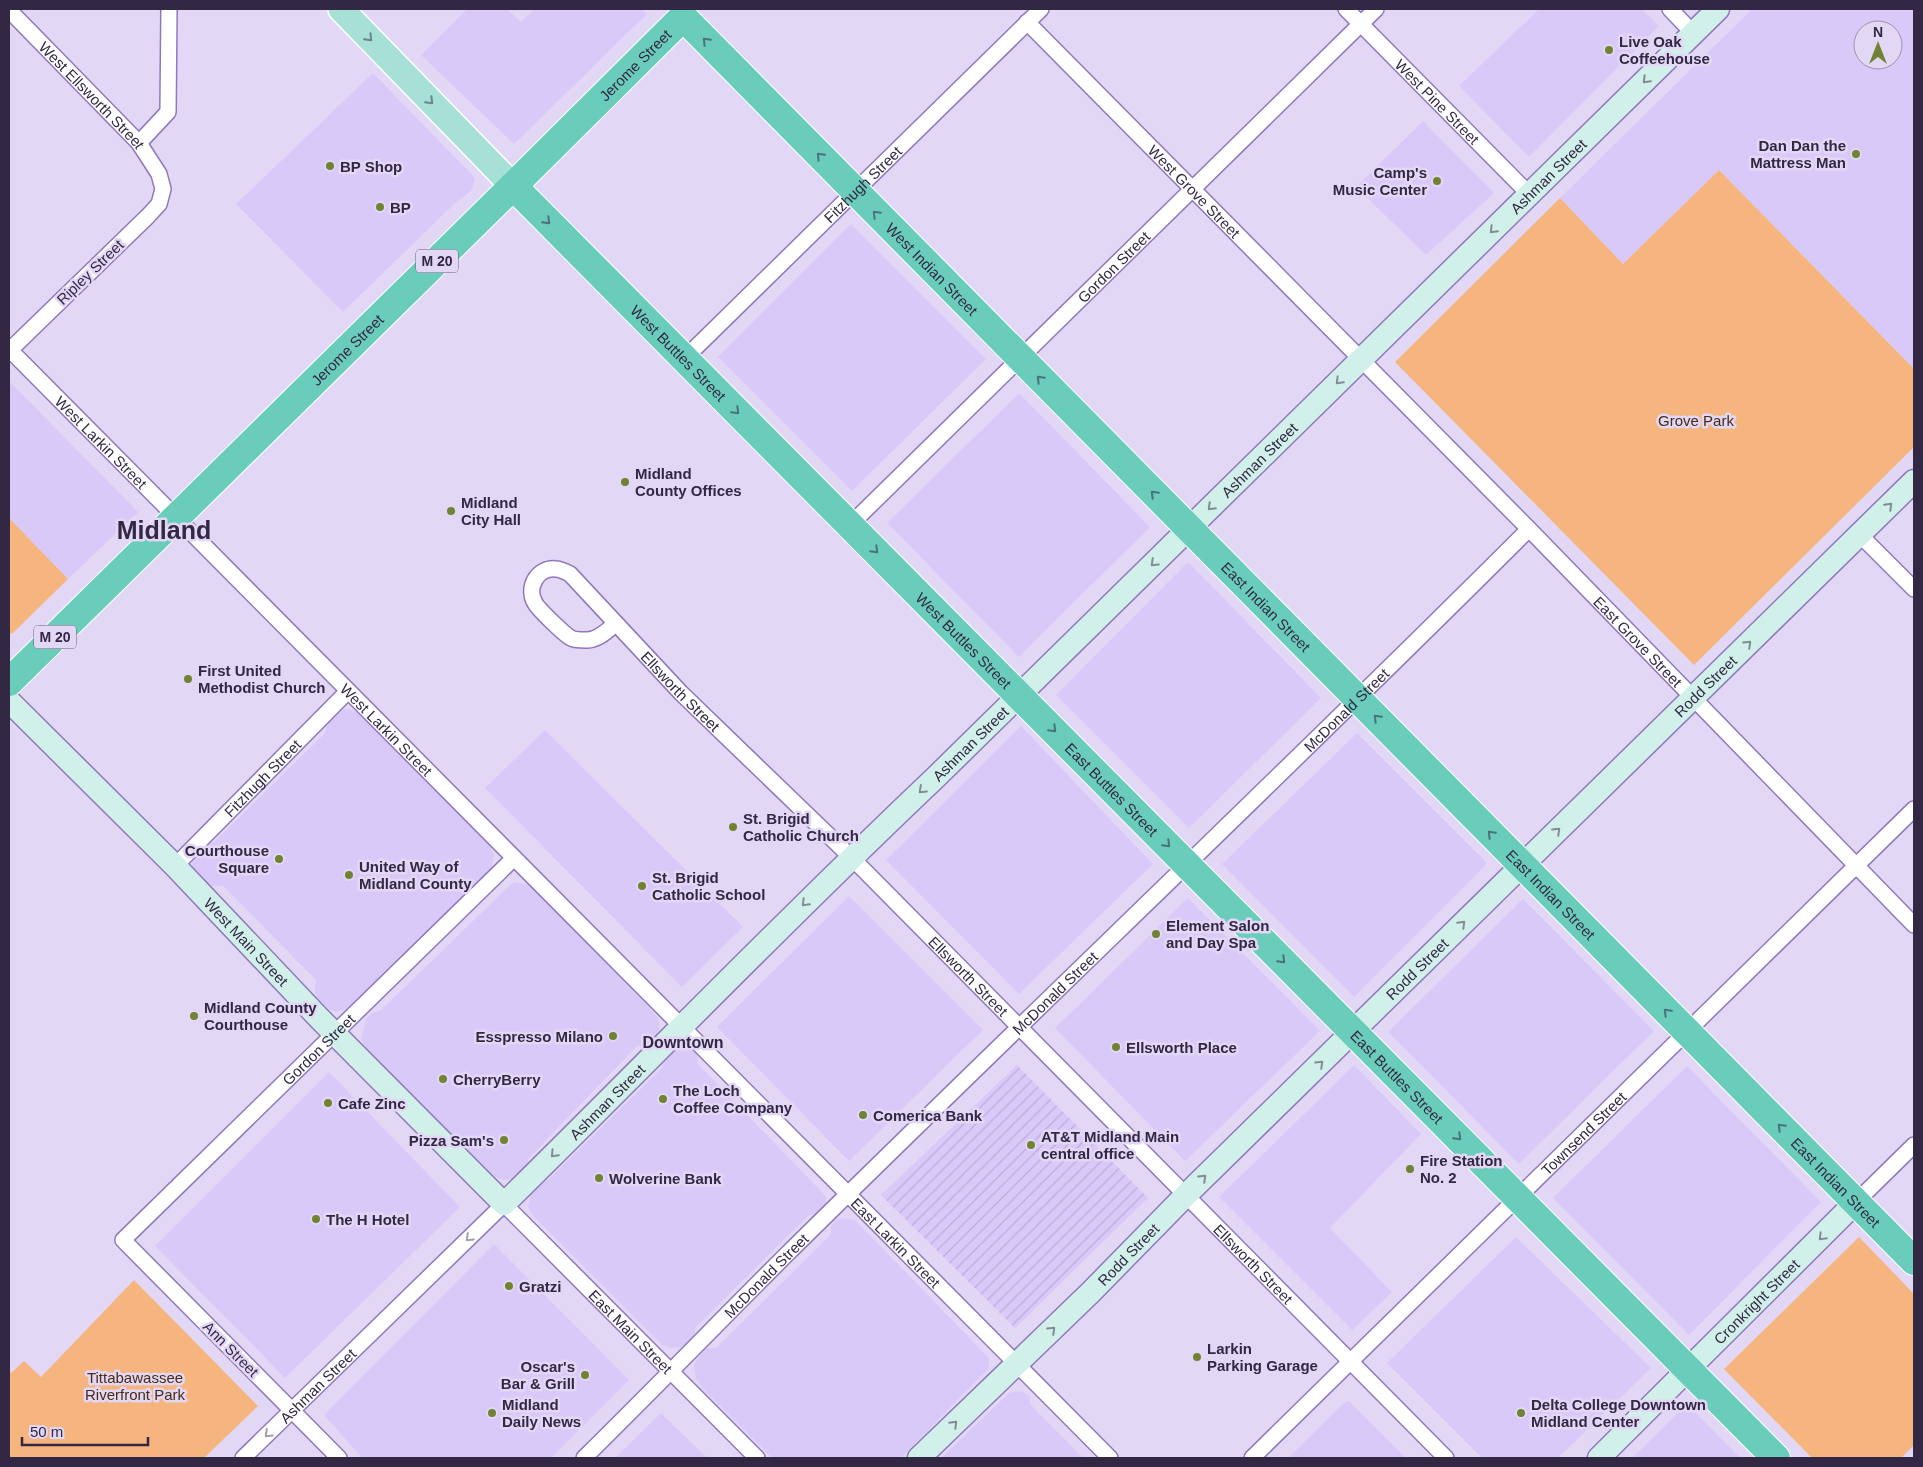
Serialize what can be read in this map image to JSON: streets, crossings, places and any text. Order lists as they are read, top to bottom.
{
  "streets": {
    "highway": [
      "Jerome Street",
      "M 20",
      "West Indian Street",
      "West Buttles Street",
      "East Indian Street",
      "East Buttles Street"
    ],
    "street": [
      "West Ellsworth Street",
      "West Pine Street",
      "Ashman Street",
      "Fitzhugh Street",
      "West Grove Street",
      "Gordon Street",
      "Ripley Street",
      "West Larkin Street",
      "East Grove Street",
      "Rodd Street",
      "Ellsworth Street",
      "McDonald Street",
      "West Main Street",
      "Townsend Street",
      "East Larkin Street",
      "Cronkright Street",
      "East Main Street",
      "Ann Street"
    ]
  },
  "crossings": [
    ["Jerome Street", "West Indian Street"],
    ["Jerome Street", "West Buttles Street"],
    ["Jerome Street", "West Larkin Street"],
    ["West Ellsworth Street", "Ripley Street"],
    ["West Pine Street", "Ashman Street"],
    ["West Pine Street", "Gordon Street"],
    ["Ashman Street", "West Grove Street"],
    ["Ashman Street", "West Indian Street"],
    ["Ashman Street", "West Buttles Street"],
    ["Ashman Street", "West Larkin Street"],
    ["Ashman Street", "East Indian Street"],
    ["Ashman Street", "East Grove Street"],
    ["Ashman Street", "Ellsworth Street"],
    ["Ashman Street", "East Buttles Street"],
    ["Ashman Street", "West Main Street"],
    ["Ashman Street", "East Larkin Street"],
    ["Ashman Street", "East Main Street"],
    ["Ashman Street", "Ann Street"],
    ["Fitzhugh Street", "West Grove Street"],
    ["Fitzhugh Street", "West Indian Street"],
    ["Fitzhugh Street", "West Buttles Street"],
    ["Fitzhugh Street", "West Larkin Street"],
    ["Fitzhugh Street", "West Main Street"],
    ["West Grove Street", "Gordon Street"],
    ["West Grove Street", "East Grove Street"],
    ["Gordon Street", "West Indian Street"],
    ["Gordon Street", "West Buttles Street"],
    ["Gordon Street", "West Larkin Street"],
    ["Gordon Street", "West Main Street"],
    ["Gordon Street", "Ann Street"],
    ["West Indian Street", "East Indian Street"],
    ["Ripley Street", "West Larkin Street"],
    ["West Buttles Street", "East Buttles Street"],
    ["West Larkin Street", "East Larkin Street"],
    ["East Indian Street", "Rodd Street"],
    ["East Indian Street", "McDonald Street"],
    ["East Indian Street", "Townsend Street"],
    ["East Indian Street", "Cronkright Street"],
    ["East Grove Street", "Rodd Street"],
    ["East Grove Street", "McDonald Street"],
    ["East Grove Street", "Townsend Street"],
    ["Rodd Street", "Ellsworth Street"],
    ["Rodd Street", "East Buttles Street"],
    ["Rodd Street", "East Larkin Street"],
    ["Ellsworth Street", "McDonald Street"],
    ["Ellsworth Street", "Townsend Street"],
    ["McDonald Street", "East Buttles Street"],
    ["McDonald Street", "East Larkin Street"],
    ["McDonald Street", "East Main Street"],
    ["East Buttles Street", "Townsend Street"],
    ["East Buttles Street", "Cronkright Street"],
    ["West Main Street", "East Main Street"]
  ],
  "one_way": [
    "Ashman Street",
    "West Indian Street",
    "West Buttles Street",
    "East Indian Street",
    "Rodd Street",
    "East Buttles Street",
    "Cronkright Street"
  ],
  "districts": ["Midland", "Downtown"],
  "parks": ["Grove Park", "Tittabawassee Riverfront Park"],
  "places": [
    "Live Oak Coffeehouse",
    "Dan Dan the Mattress Man",
    "BP Shop",
    "Camp's Music Center",
    "BP",
    "Midland County Offices",
    "Midland City Hall",
    "First United Methodist Church",
    "St. Brigid Catholic Church",
    "Courthouse Square",
    "United Way of Midland County",
    "St. Brigid Catholic School",
    "Element Salon and Day Spa",
    "Midland County Courthouse",
    "Esspresso Milano",
    "Ellsworth Place",
    "CherryBerry",
    "The Loch Coffee Company",
    "Cafe Zinc",
    "Comerica Bank",
    "Pizza Sam's",
    "AT&T Midland Main central office",
    "Fire Station No. 2",
    "Wolverine Bank",
    "The H Hotel",
    "Gratzi",
    "Larkin Parking Garage",
    "Oscar's Bar & Grill",
    "Midland Daily News",
    "Delta College Downtown Midland Center"
  ],
  "scale_bar": "50 m",
  "north": "top"
}
